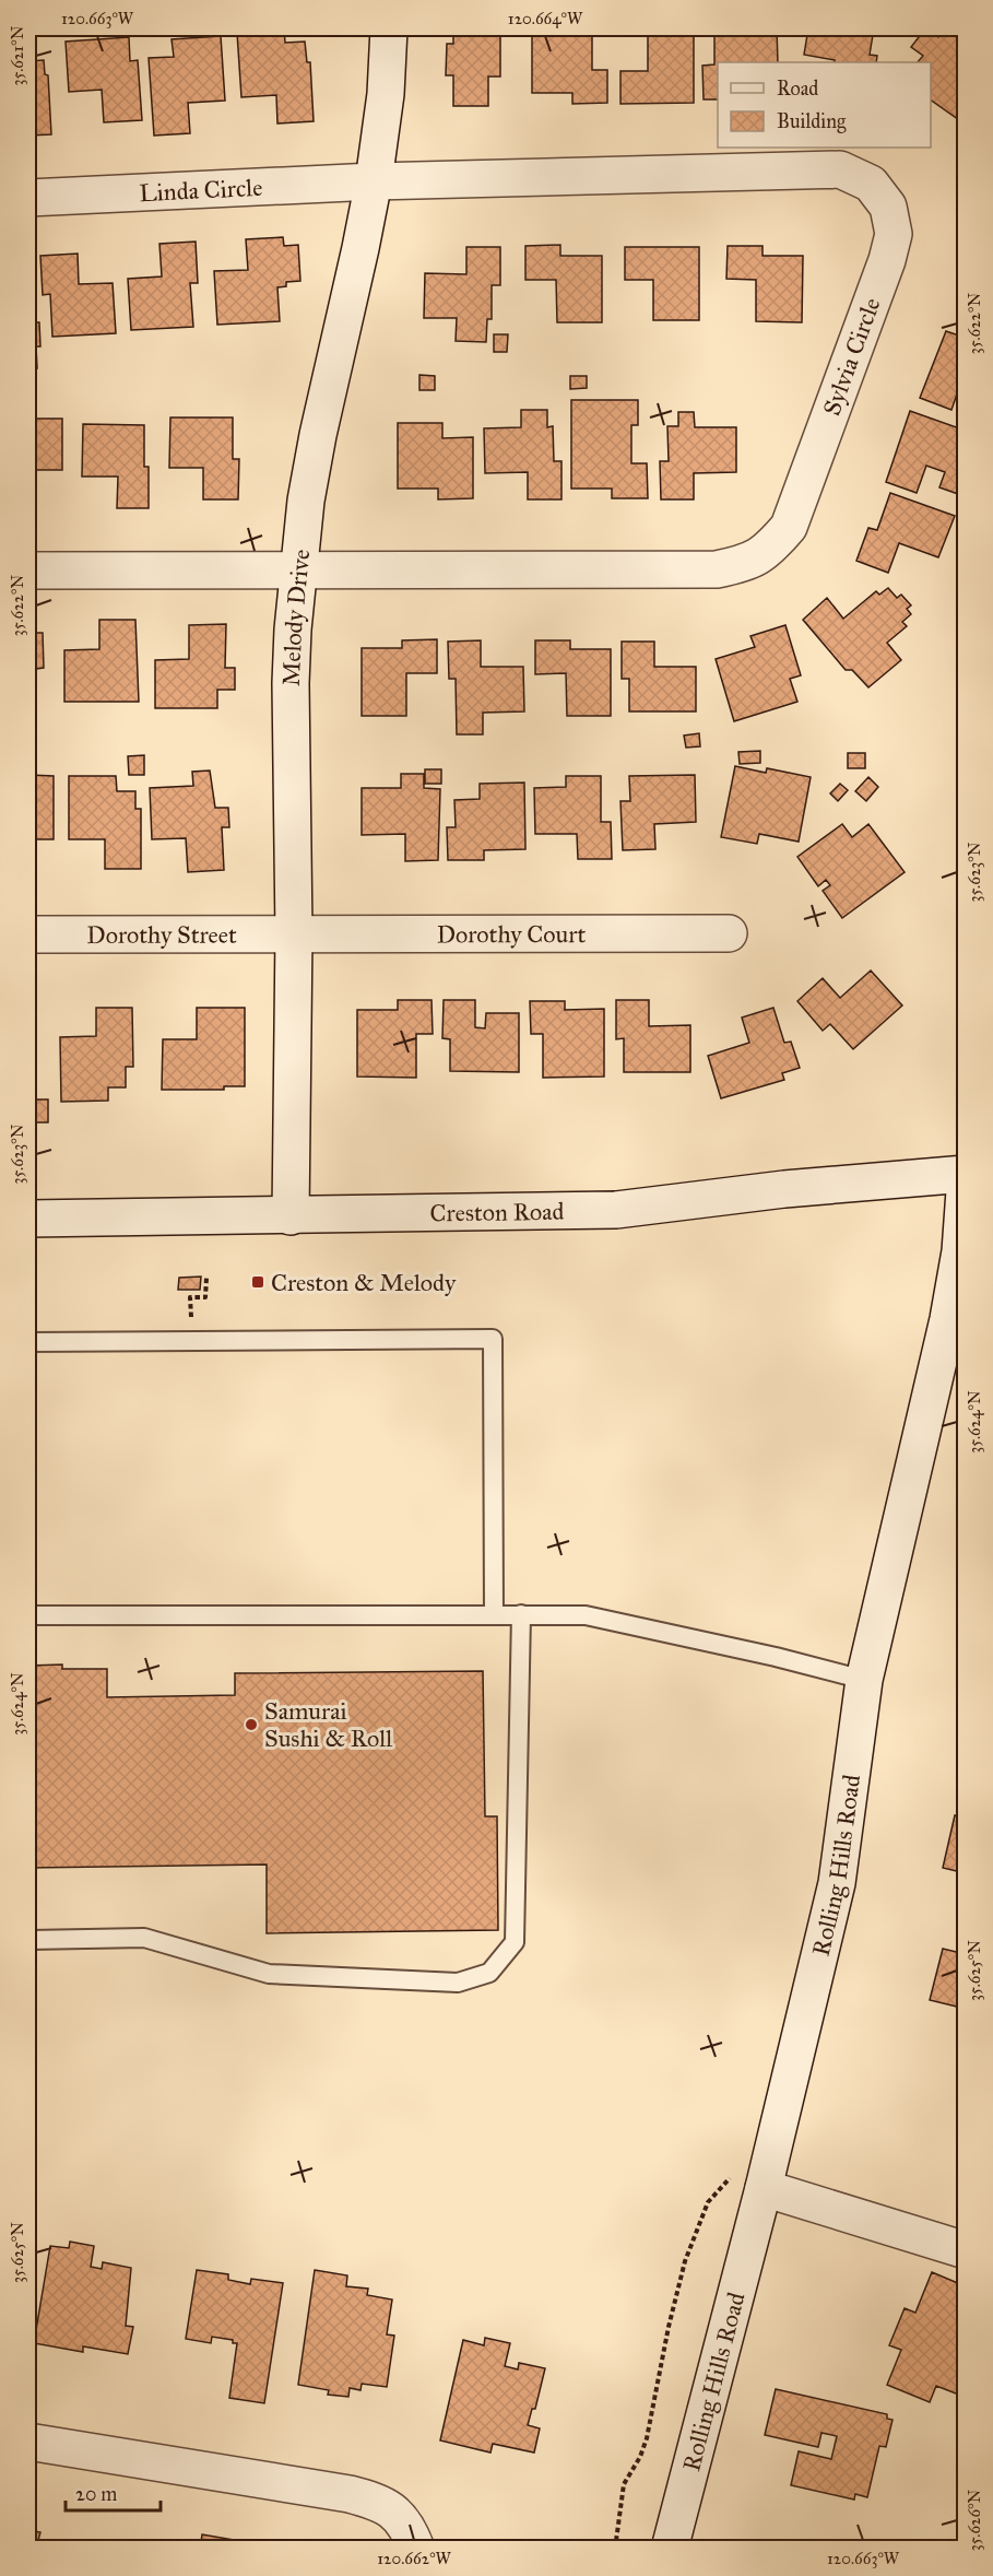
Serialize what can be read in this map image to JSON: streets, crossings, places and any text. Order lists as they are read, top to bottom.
{
  "streets": {
    "street": [
      "Linda Circle",
      "Sylvia Circle",
      "Melody Drive",
      "Dorothy Street",
      "Dorothy Court",
      "Creston Road",
      "Rolling Hills Road"
    ]
  },
  "crossings": [
    ["Linda Circle", "Sylvia Circle"],
    ["Linda Circle", "Melody Drive"],
    ["Sylvia Circle", "Melody Drive"],
    ["Melody Drive", "Dorothy Street"],
    ["Melody Drive", "Dorothy Court"],
    ["Melody Drive", "Creston Road"],
    ["Dorothy Street", "Dorothy Court"],
    ["Creston Road", "Rolling Hills Road"]
  ],
  "places": {
    "transit": ["Creston & Melody"],
    "other": ["Samurai Sushi & Roll"]
  },
  "legend": ["Road", "Building"],
  "scale_bar": "20 m",
  "coordinates": [
    "120.663°W",
    "120.664°W",
    "35.621°N",
    "35.622°N",
    "35.623°N",
    "35.624°N",
    "35.625°N",
    "35.626°N",
    "120.662°W"
  ]
}
